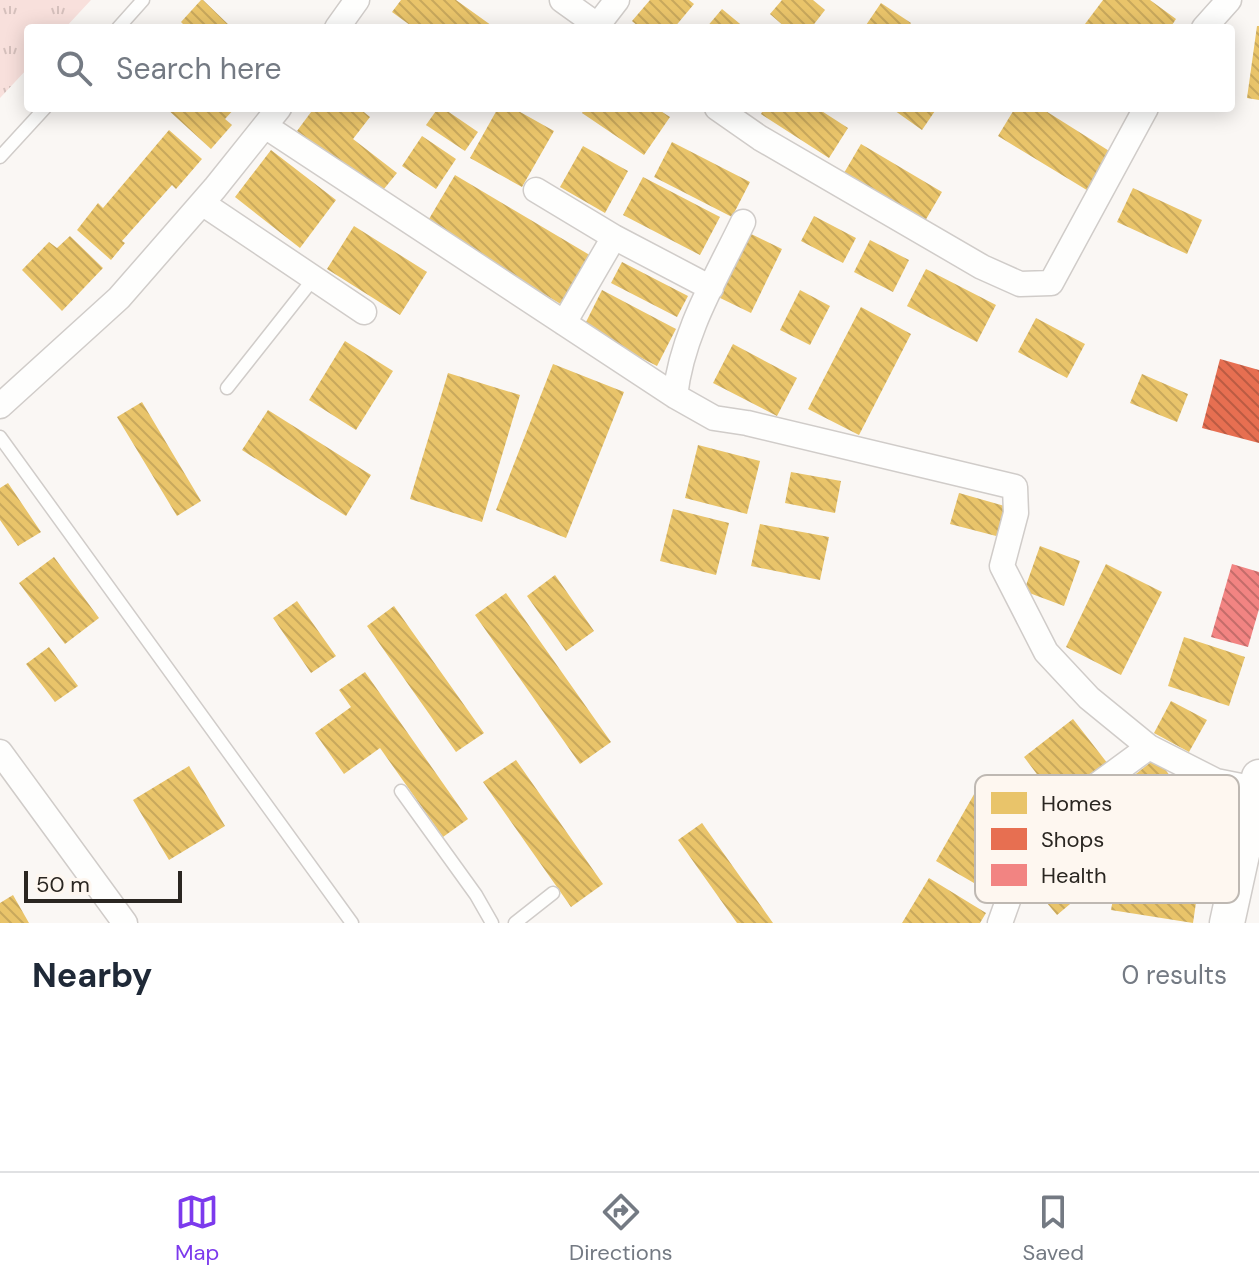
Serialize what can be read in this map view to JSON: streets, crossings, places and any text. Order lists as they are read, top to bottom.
{
  "legend": ["Homes", "Shops", "Health"],
  "scale_bar": "50 m",
  "page": {
    "search": "Search here",
    "scale": "50 m",
    "heading": ["Nearby", "0 results"],
    "nav": ["Map", "Directions", "Saved"]
  }
}
